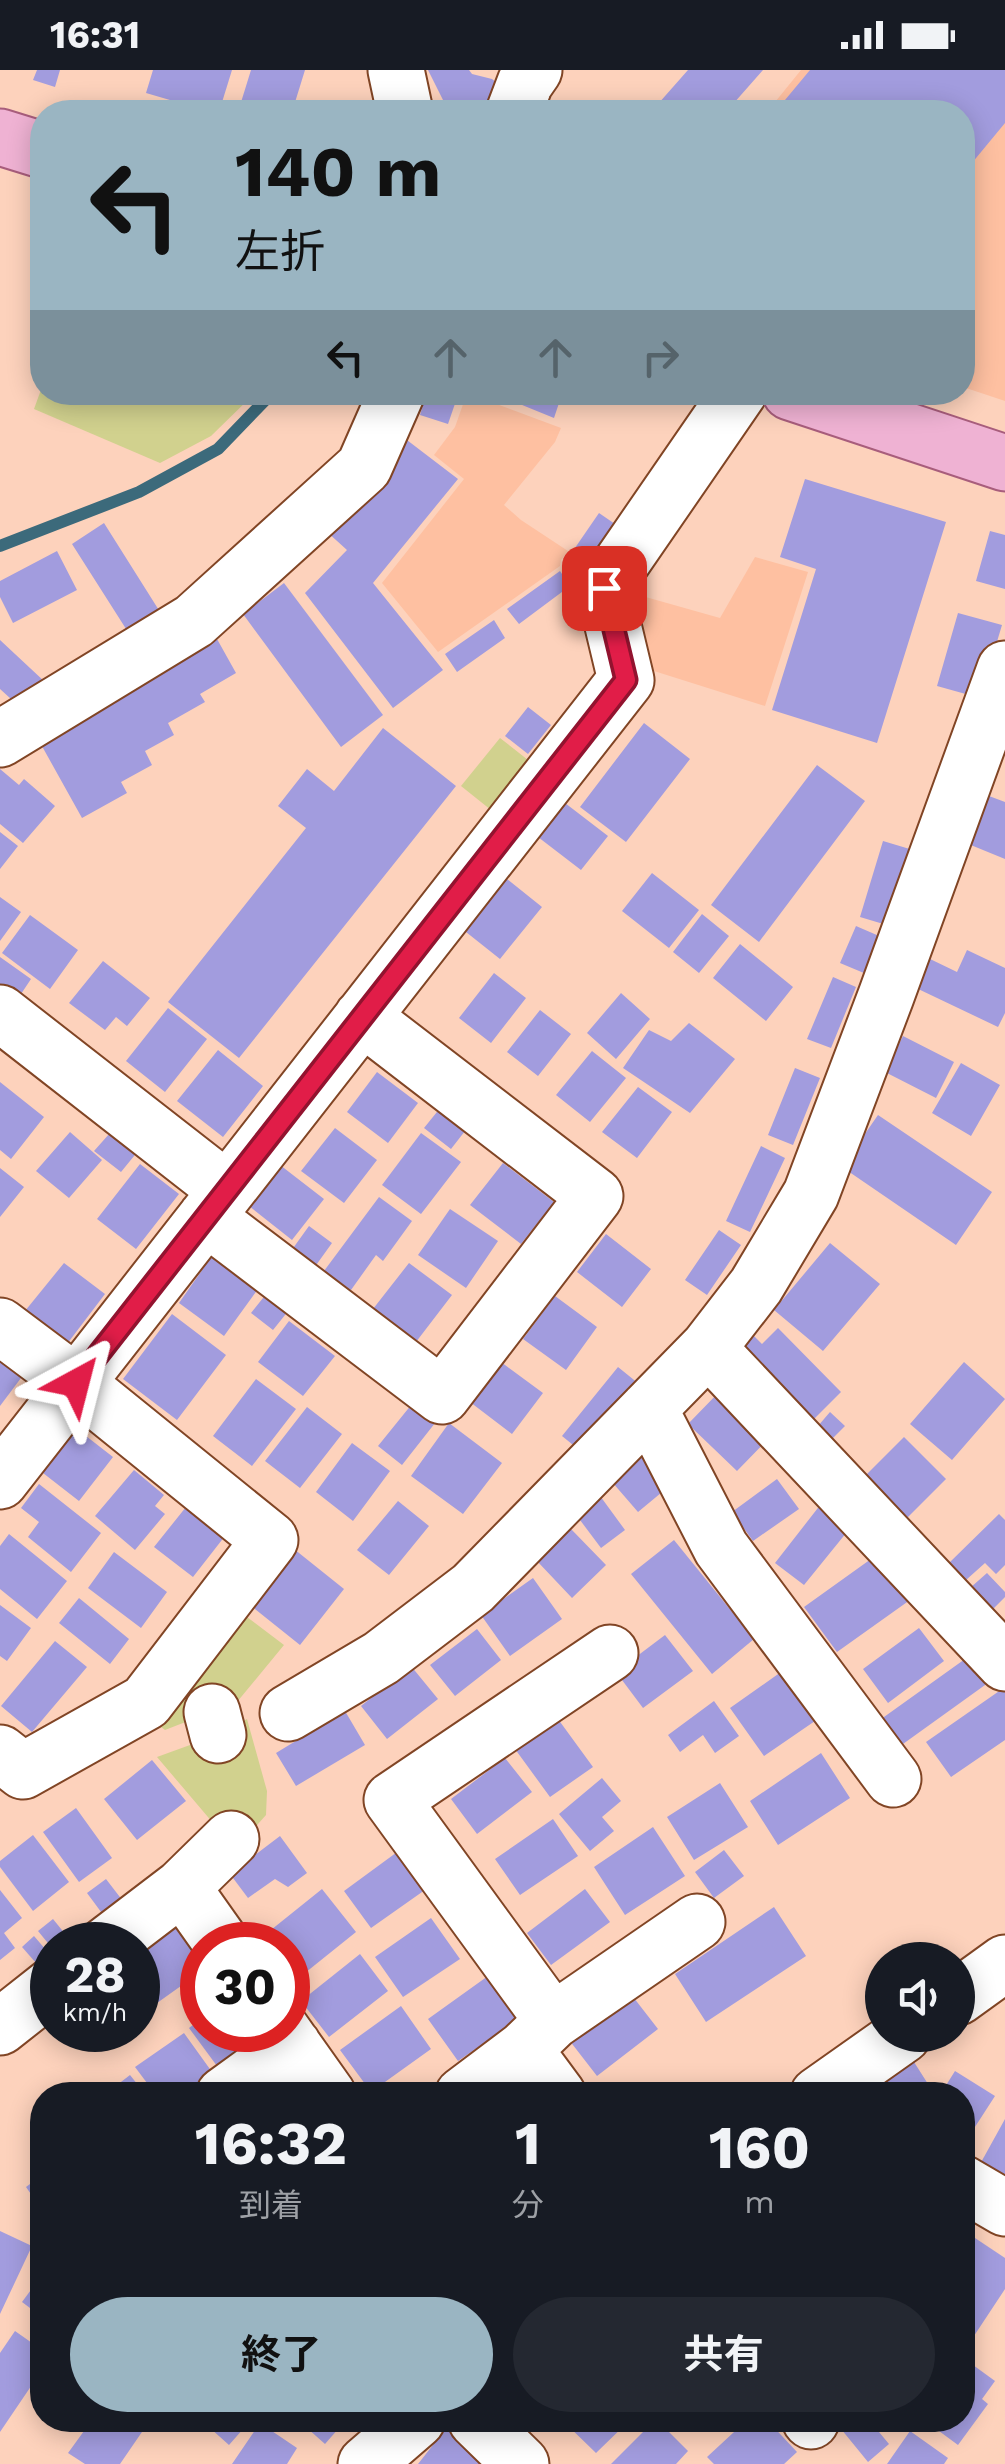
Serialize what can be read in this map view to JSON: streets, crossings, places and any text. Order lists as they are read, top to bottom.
{
  "page": {
    "status": "16:31",
    "turn": ["140 m", "左折"],
    "speed": "28 km/h",
    "limit": "30",
    "eta": [
      "16:32",
      "到着",
      "1",
      "分",
      "160",
      "m"
    ],
    "buttons": ["終了", "共有"]
  }
}
